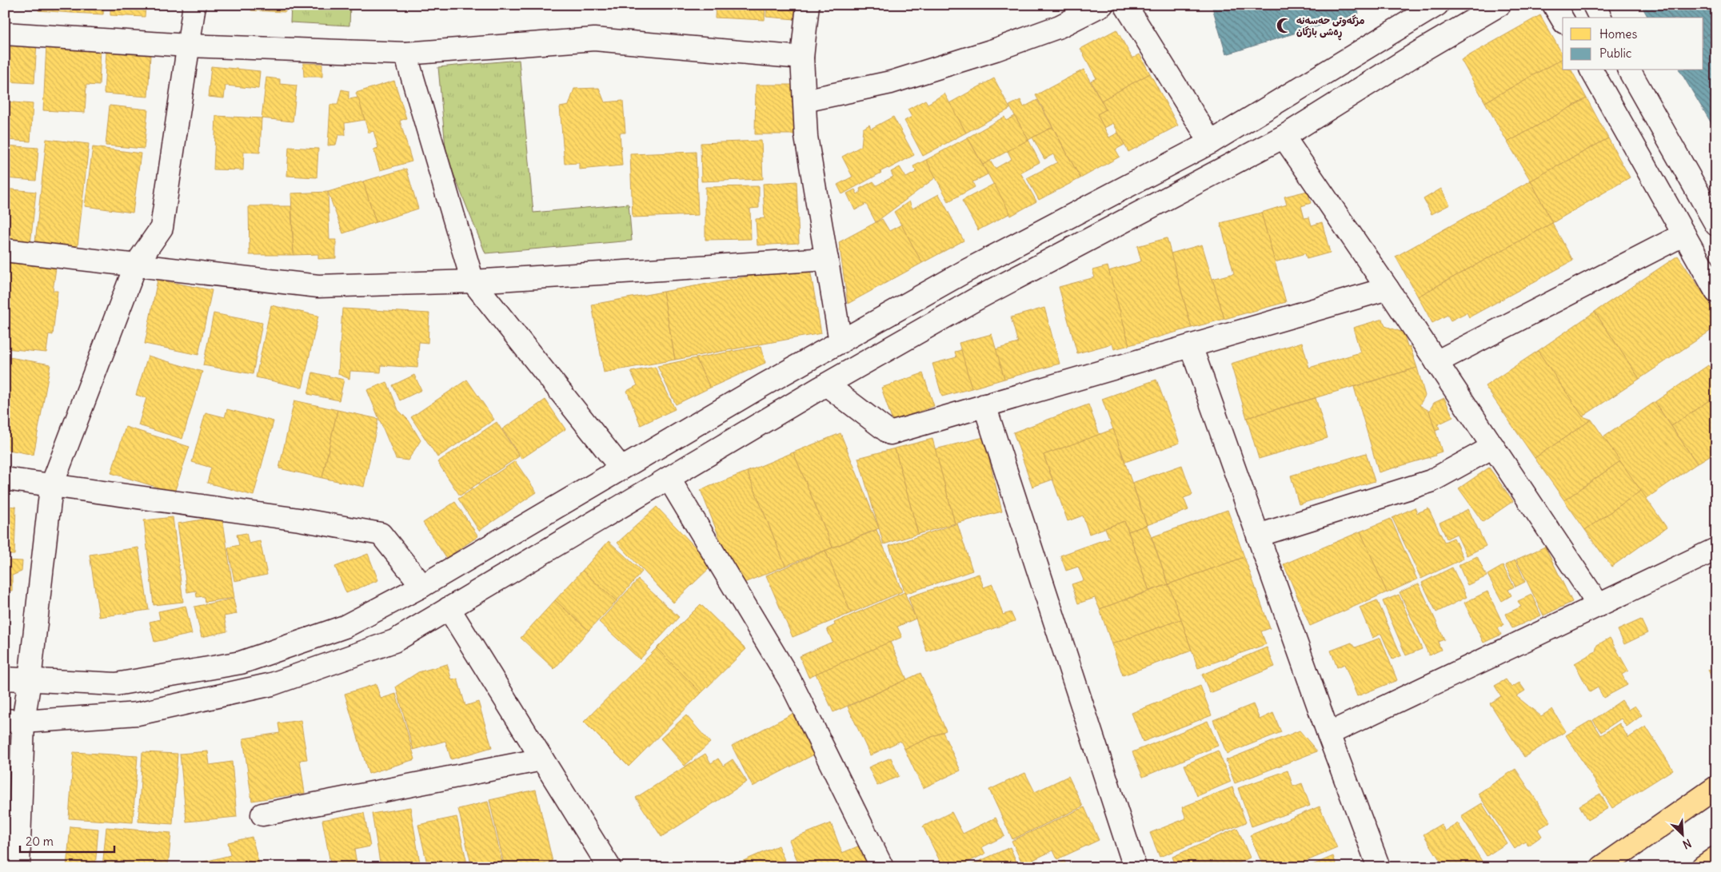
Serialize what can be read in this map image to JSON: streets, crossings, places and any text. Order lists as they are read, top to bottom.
{
  "places": {
    "mosque": ["مزگەوتی حەسەنە ڕەشی بازگان"]
  },
  "legend": ["Homes", "Public"],
  "scale_bar": "20 m",
  "north": "bottom right"
}
